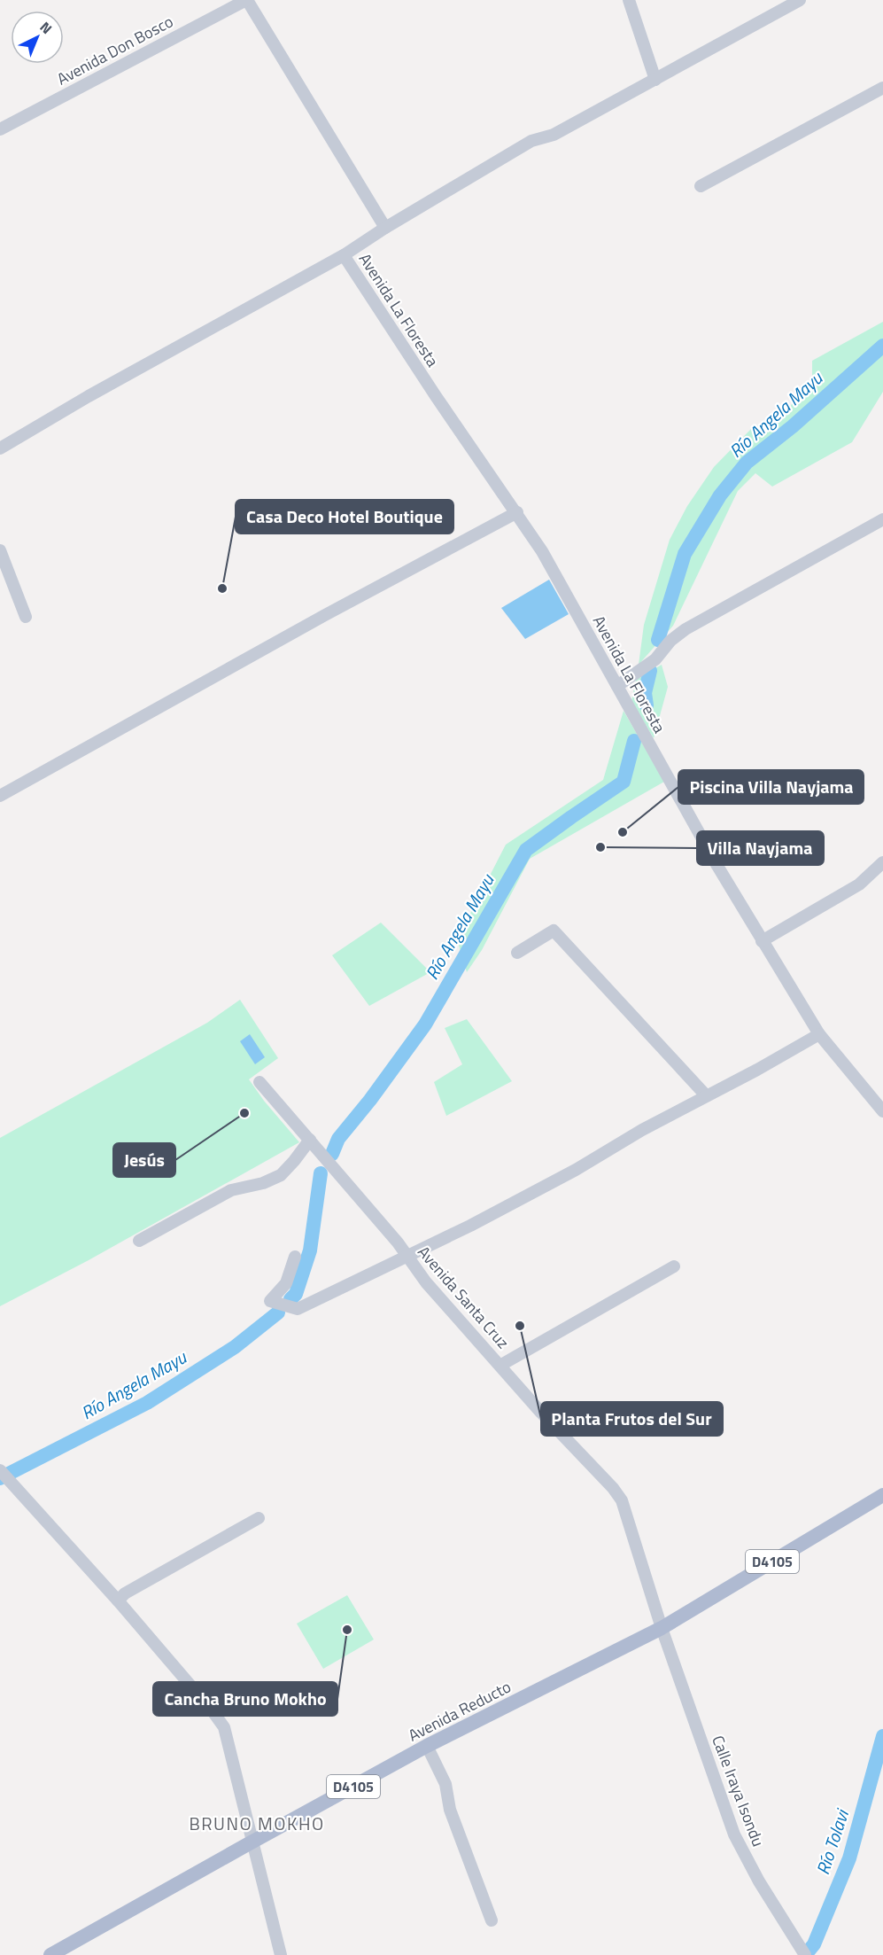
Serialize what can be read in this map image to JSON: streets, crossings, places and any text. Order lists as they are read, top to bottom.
{
  "streets": {
    "main road": ["D4105", "Avenida Reducto"],
    "street": [
      "Avenida Don Bosco",
      "Avenida La Floresta",
      "Avenida Santa Cruz",
      "Calle Iraya Isondu"
    ]
  },
  "crossings": [
    ["Avenida Santa Cruz", "Avenida Reducto"],
    ["Avenida Santa Cruz", "Calle Iraya Isondu"],
    ["Avenida Reducto", "Calle Iraya Isondu"]
  ],
  "districts": ["BRUNO MOKHO"],
  "water": ["Río Angela Mayu", "Río Tolavi"],
  "places": [
    "Casa Deco Hotel Boutique",
    "Piscina Villa Nayjama",
    "Villa Nayjama",
    "Jesús",
    "Planta Frutos del Sur",
    "Cancha Bruno Mokho"
  ],
  "north": "top right"
}
